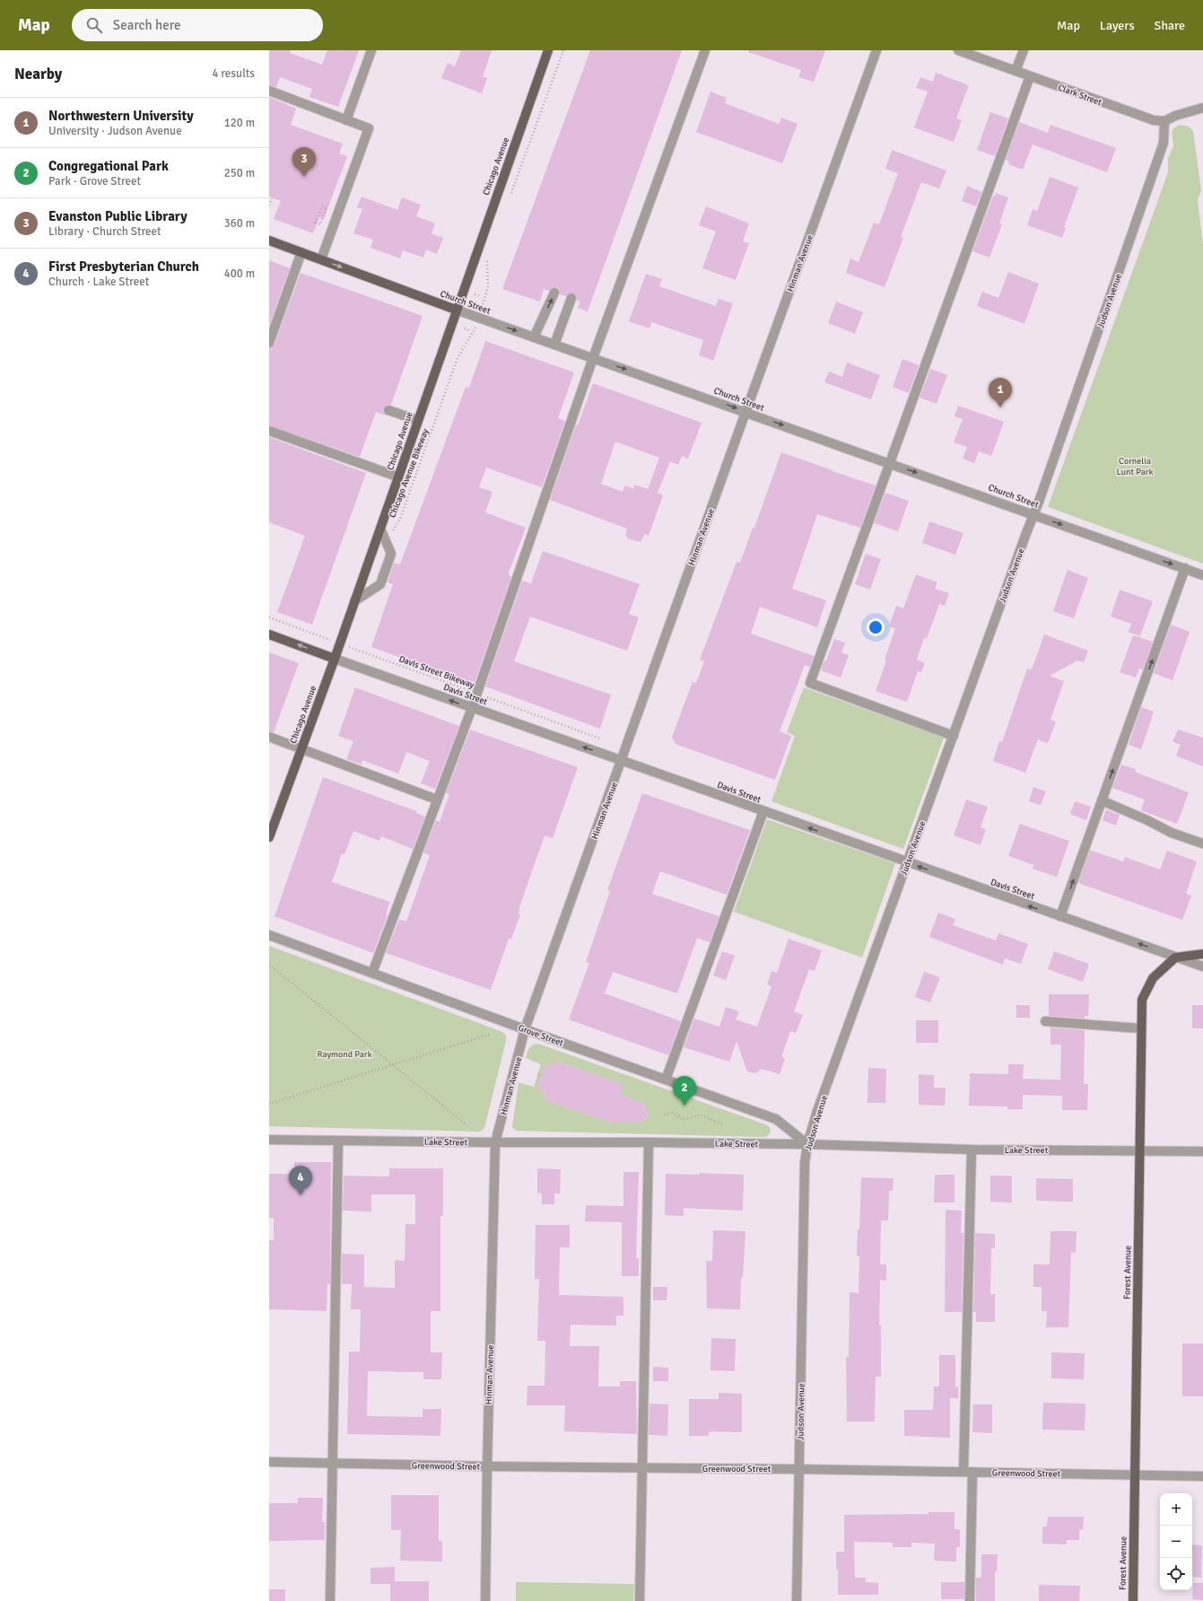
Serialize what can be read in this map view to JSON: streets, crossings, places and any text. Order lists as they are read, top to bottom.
{
  "streets": {
    "main road": [
      "Chicago Avenue",
      "Church Street",
      "Davis Street",
      "Forest Avenue"
    ],
    "street": [
      "Clark Street",
      "Hinman Avenue",
      "Judson Avenue",
      "Grove Street",
      "Lake Street",
      "Greenwood Street"
    ],
    "path": ["Chicago Avenue Bikeway", "Davis Street Bikeway"]
  },
  "crossings": [
    ["Clark Street", "Judson Avenue"],
    ["Chicago Avenue", "Church Street"],
    ["Chicago Avenue", "Davis Street Bikeway"],
    ["Chicago Avenue", "Davis Street"],
    ["Hinman Avenue", "Church Street"],
    ["Hinman Avenue", "Davis Street"],
    ["Hinman Avenue", "Grove Street"],
    ["Hinman Avenue", "Lake Street"],
    ["Hinman Avenue", "Greenwood Street"],
    ["Judson Avenue", "Church Street"],
    ["Judson Avenue", "Davis Street"],
    ["Judson Avenue", "Grove Street"],
    ["Judson Avenue", "Lake Street"],
    ["Judson Avenue", "Greenwood Street"],
    ["Davis Street", "Forest Avenue"],
    ["Grove Street", "Lake Street"],
    ["Lake Street", "Forest Avenue"],
    ["Forest Avenue", "Greenwood Street"]
  ],
  "one_way": ["Church Street", "Davis Street"],
  "parks": ["Cornelia Lunt Park", "Raymond Park"],
  "page": {
    "header": "Map",
    "search": "Search here",
    "nav": ["Map", "Layers", "Share"],
    "heading": ["Nearby", "4 results"],
    "list": [
      {
        "mark": "1",
        "name": "Northwestern University",
        "note": "University · Judson Avenue",
        "value": "120 m"
      },
      {
        "mark": "2",
        "name": "Congregational Park",
        "note": "Park · Grove Street",
        "value": "250 m"
      },
      {
        "mark": "3",
        "name": "Evanston Public Library",
        "note": "Library · Church Street",
        "value": "360 m"
      },
      {
        "mark": "4",
        "name": "First Presbyterian Church",
        "note": "Church · Lake Street",
        "value": "400 m"
      }
    ],
    "pins": [
      "3",
      "1",
      "2",
      "4"
    ],
    "map_buttons": ["+", "−"]
  }
}
